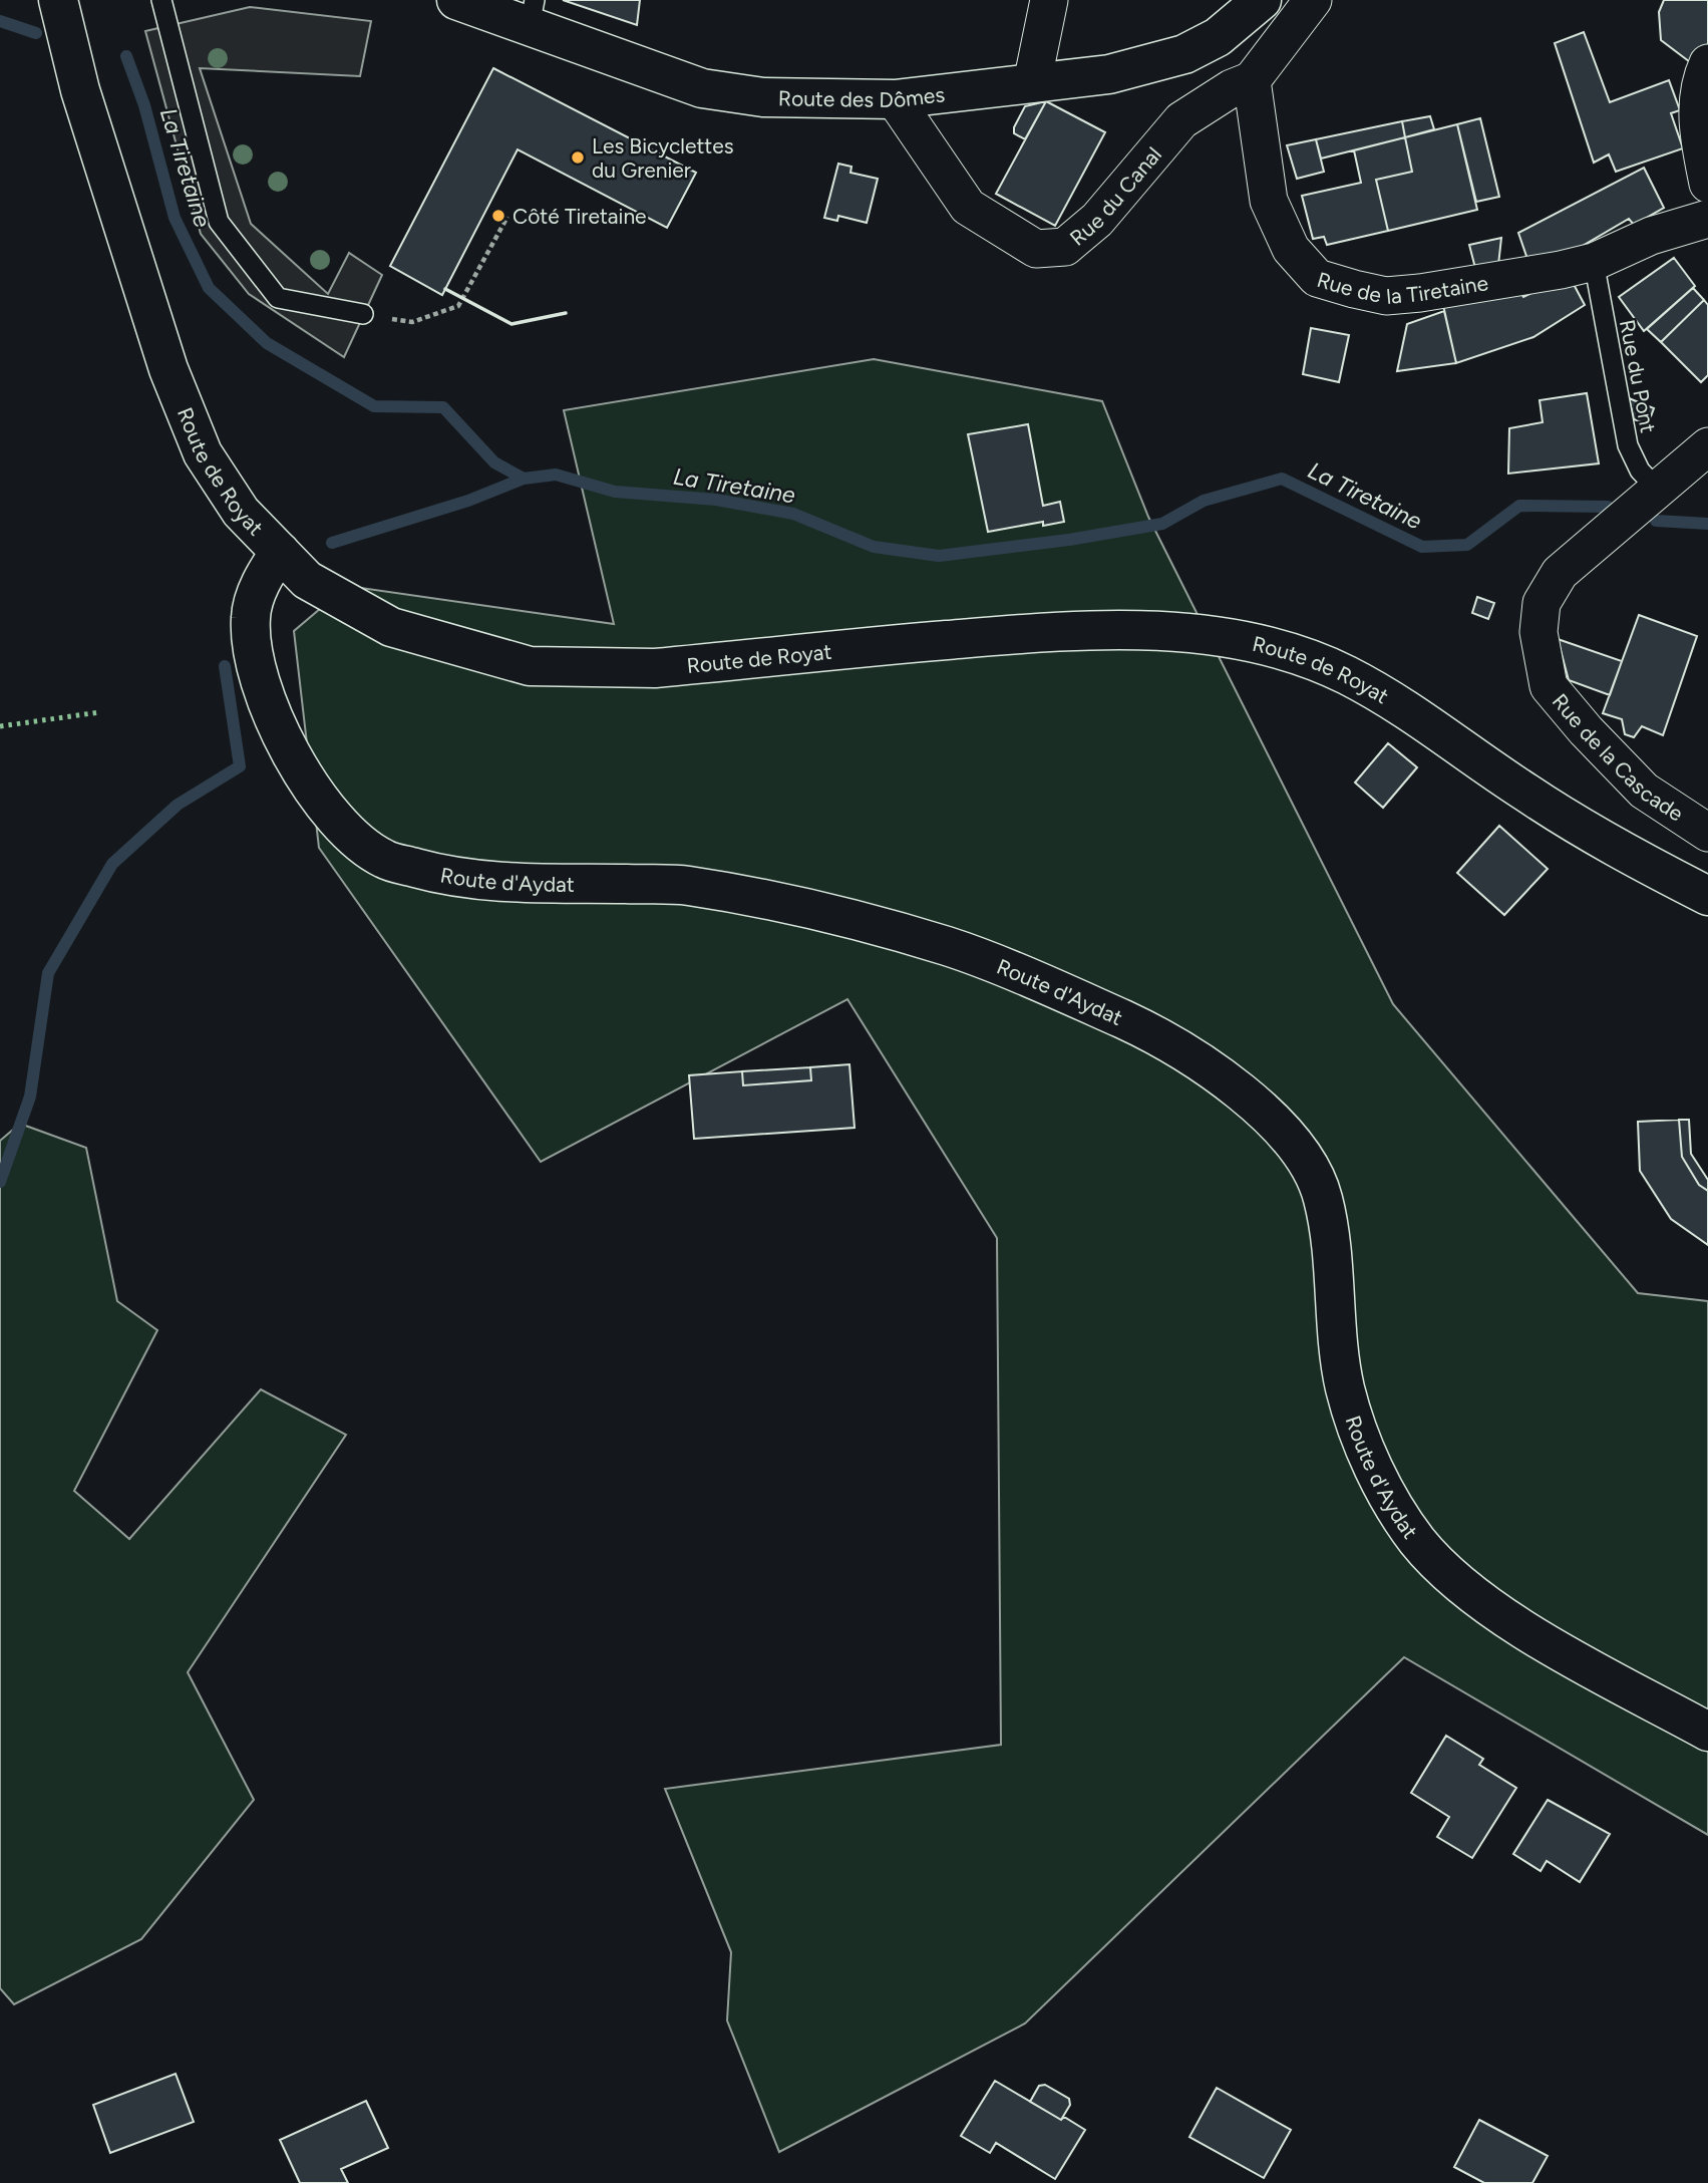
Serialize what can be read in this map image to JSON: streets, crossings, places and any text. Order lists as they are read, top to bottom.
{
  "streets": {
    "main road": ["Route des Dômes", "Route de Royat", "Route d'Aydat"],
    "street": ["Rue du Canal", "Rue de la Tiretaine", "Rue de la Cascade"],
    "lane": ["Rue du Pont"]
  },
  "crossings": [
    ["Route des Dômes", "Rue du Canal"],
    ["Rue du Canal", "Rue de la Tiretaine"],
    ["Rue de la Tiretaine", "Rue du Pont"],
    ["Rue du Pont", "Rue de la Cascade"],
    ["Route de Royat", "Route d'Aydat"]
  ],
  "water": ["La Tiretaine"],
  "places": ["Les Bicyclettes du Grenier", "Côté Tiretaine"]
}
